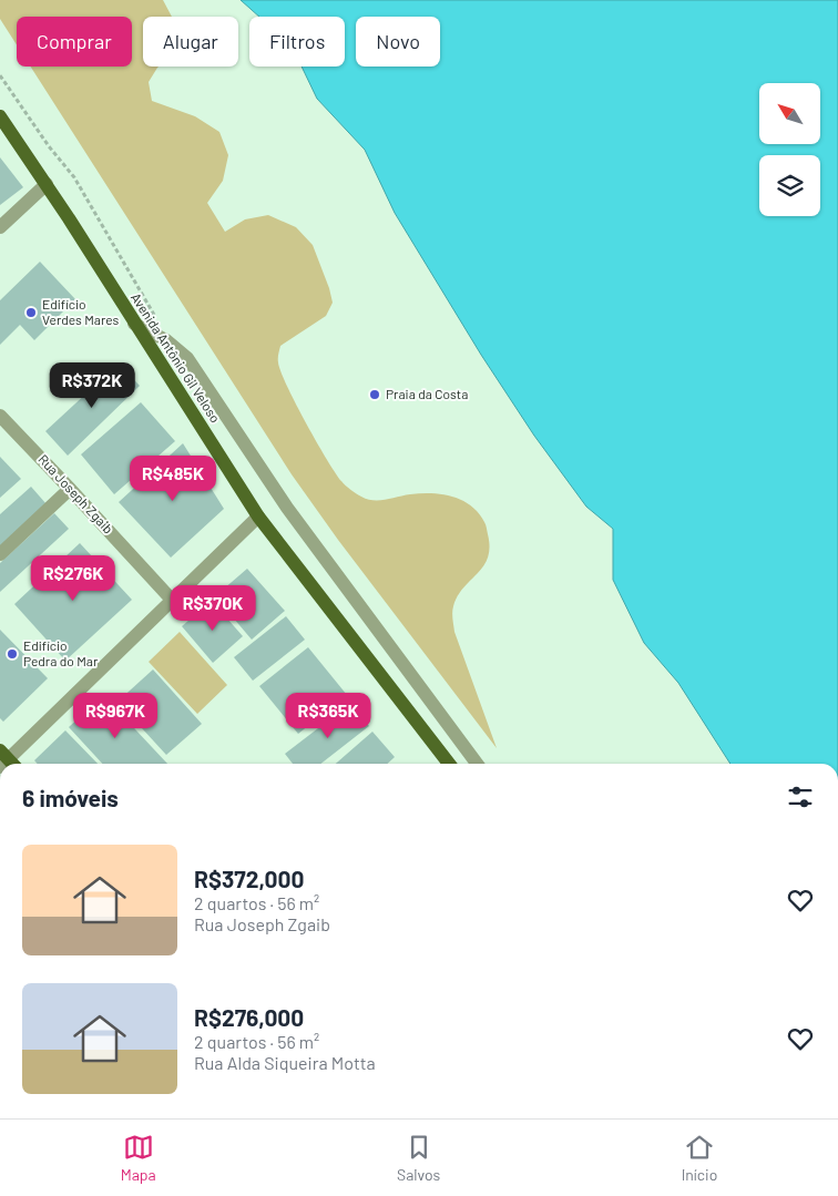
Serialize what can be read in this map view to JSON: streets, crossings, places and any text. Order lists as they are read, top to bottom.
{
  "streets": {
    "main road": ["Avenida Antônio Gil Veloso"],
    "street": ["Rua Joseph Zgaib"]
  },
  "places": ["Edifício Verdes Mares", "Praia da Costa", "Edifício Pedra do Mar"],
  "north": "top left",
  "page": {
    "chip": [
      "Comprar",
      "Alugar",
      "Filtros",
      "Novo"
    ],
    "price": [
      "R$372K",
      "R$485K",
      "R$276K",
      "R$370K",
      "R$967K",
      "R$365K"
    ],
    "heading": "6 imóveis",
    "list": [
      {
        "name": "R$372,000",
        "note": "2 quartos · 56 m² · Rua Joseph Zgaib"
      },
      {
        "name": "R$276,000",
        "note": "2 quartos · 56 m² · Rua Alda Siqueira Motta"
      }
    ],
    "tabs": ["Mapa", "Salvos", "Início"]
  }
}
